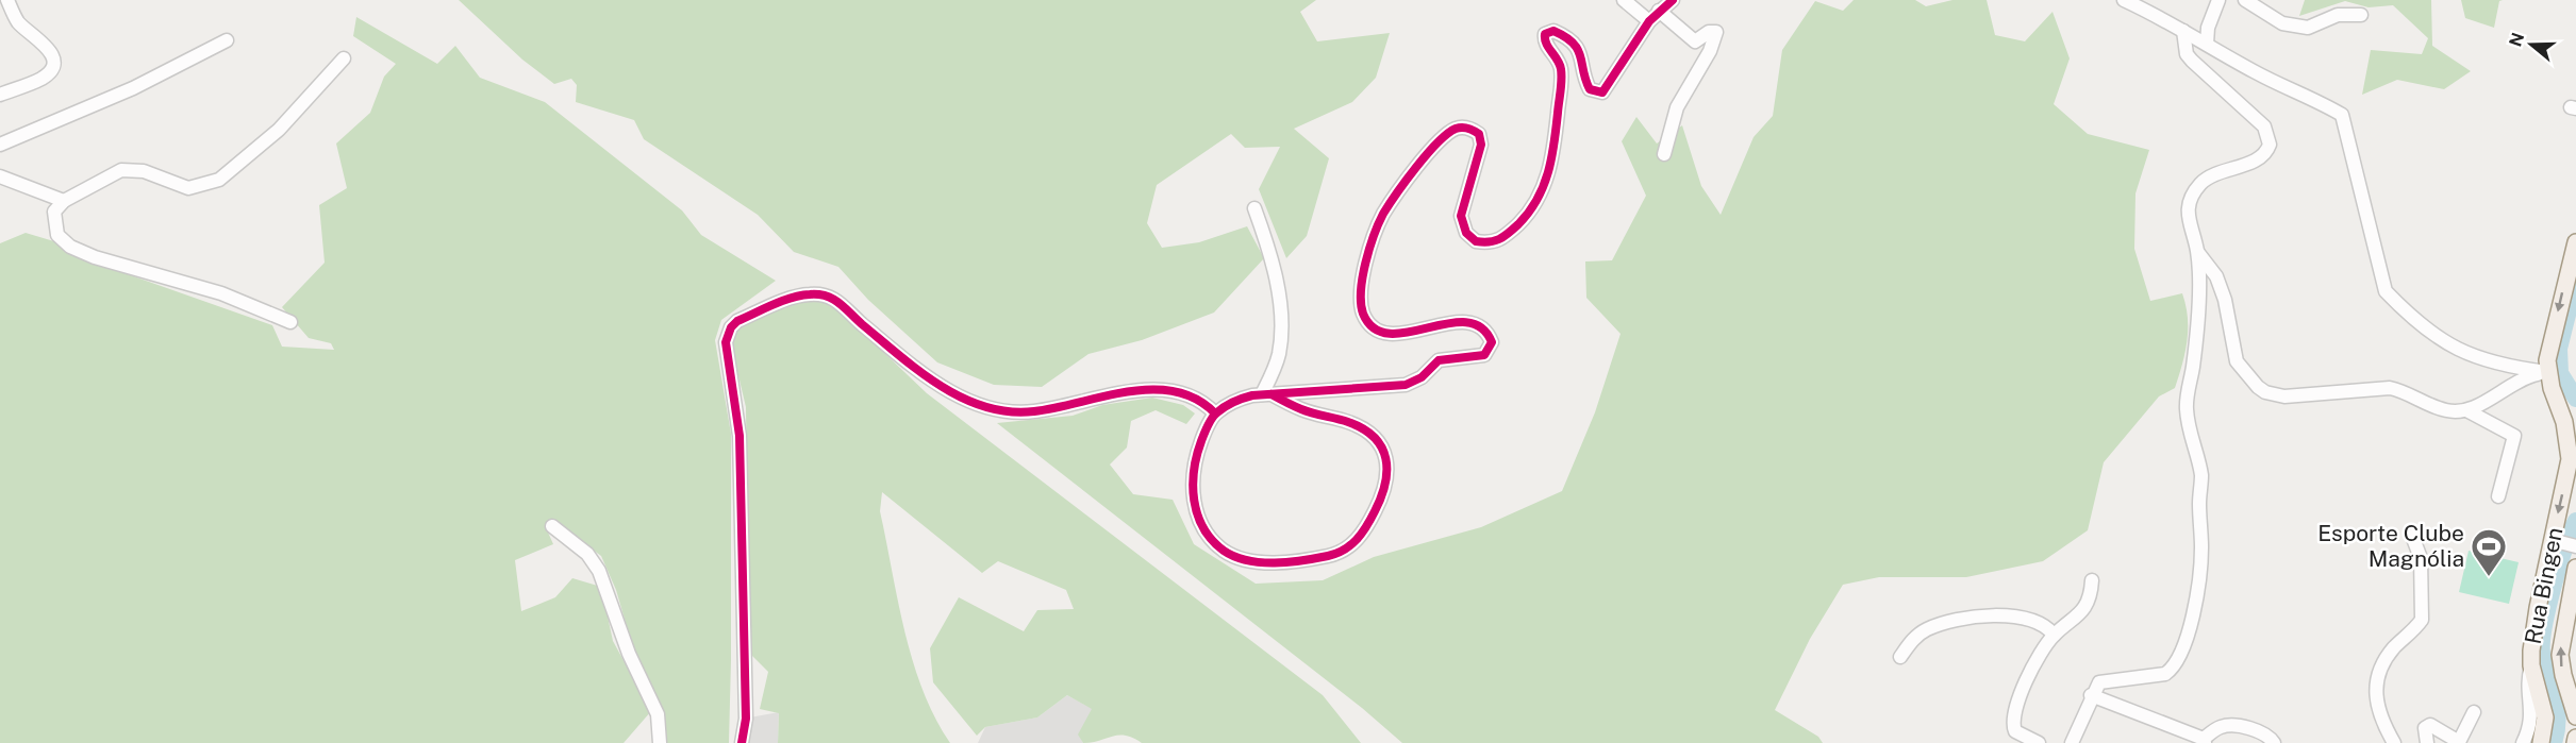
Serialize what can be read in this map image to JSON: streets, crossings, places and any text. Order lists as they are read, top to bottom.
{
  "streets": {
    "main road": ["Rua Bingen"]
  },
  "places": {
    "sports": ["Esporte Clube Magnólia"]
  },
  "north": "left"
}
